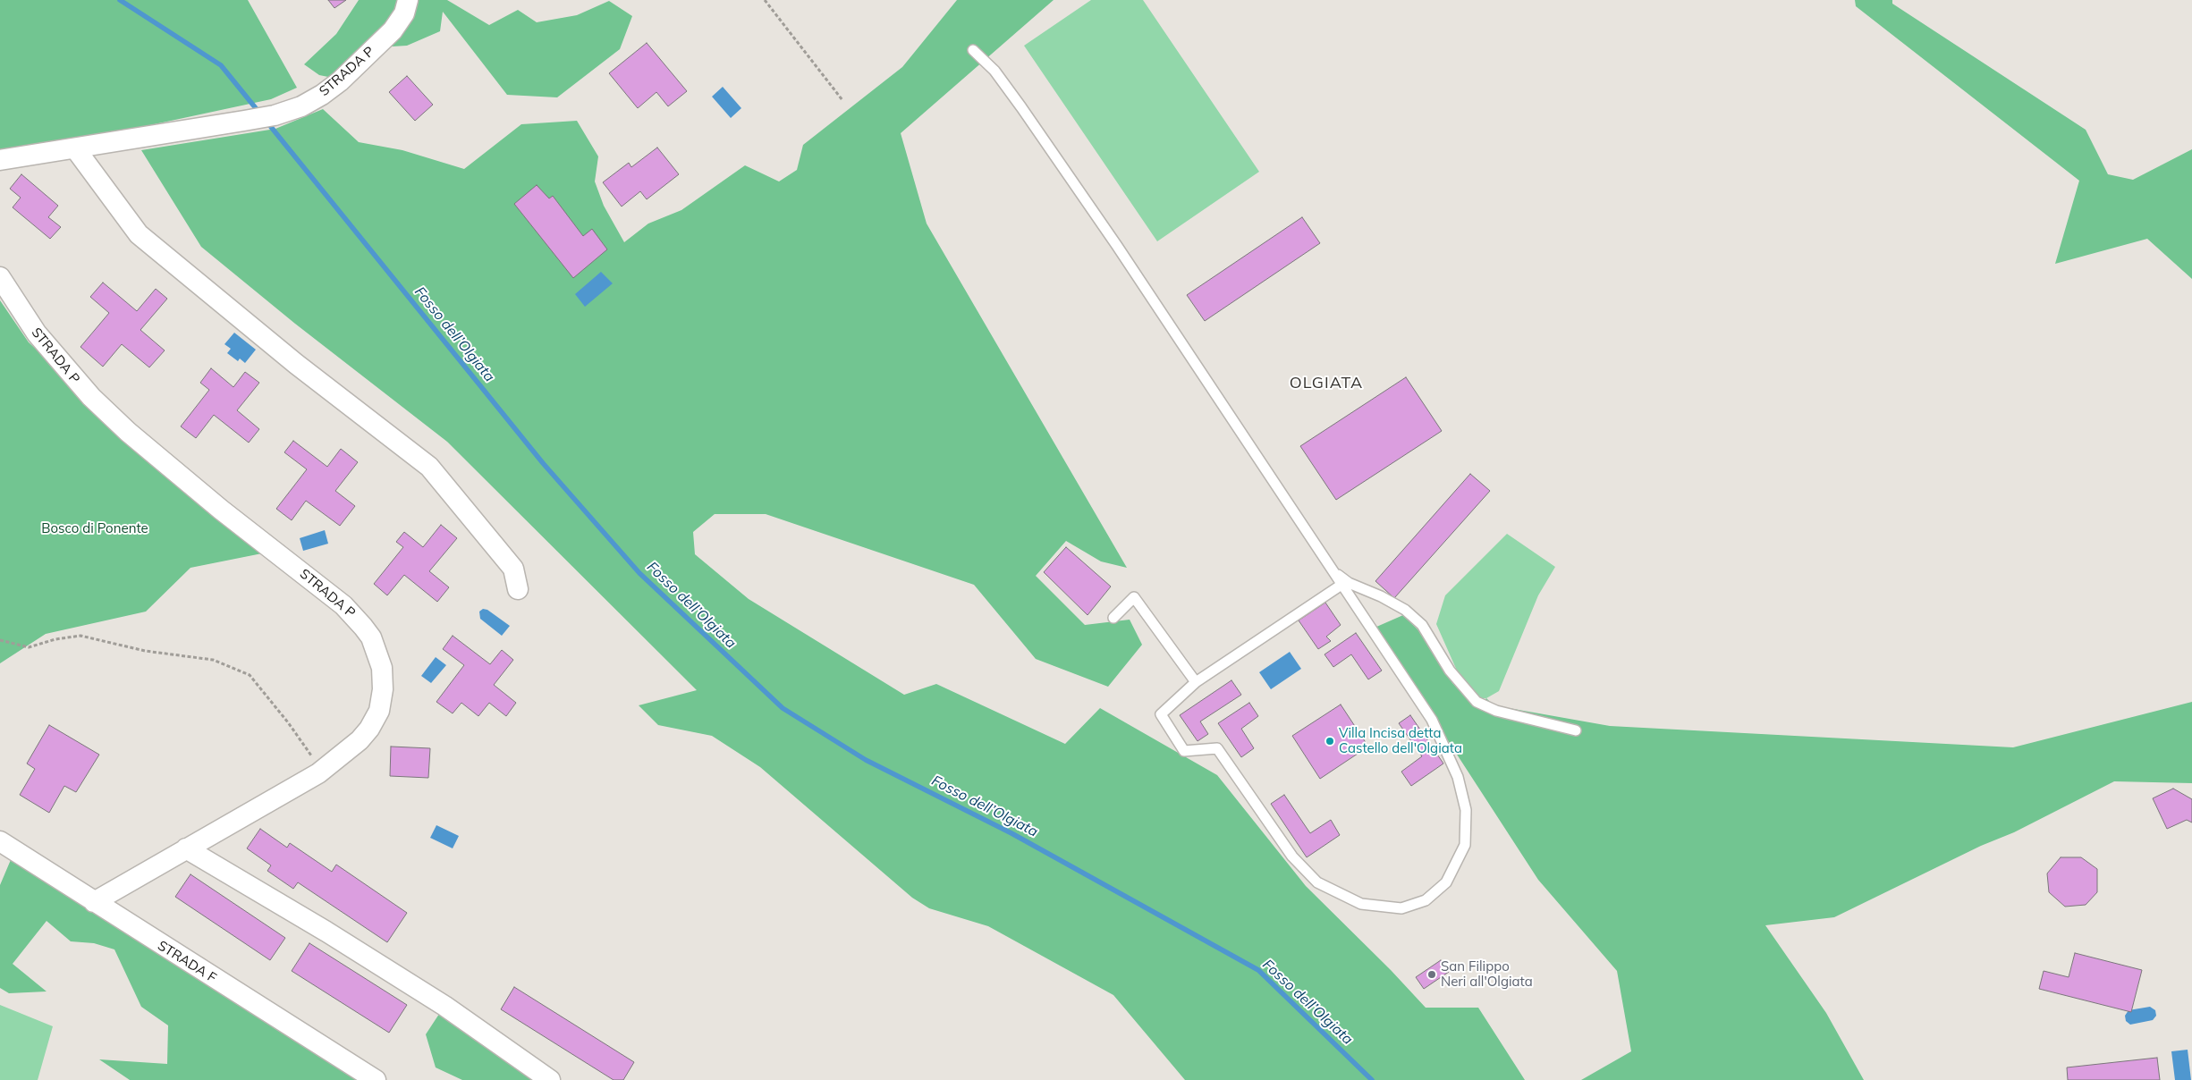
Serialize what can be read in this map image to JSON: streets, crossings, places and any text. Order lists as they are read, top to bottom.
{
  "streets": {
    "street": ["STRADA P", "STRADA F"]
  },
  "crossings": [
    ["STRADA P", "STRADA F"]
  ],
  "districts": ["OLGIATA"],
  "water": ["Fosso dell’Olgiata"],
  "parks": ["Bosco di Ponente"],
  "places": ["Villa Incisa detta Castello dell'Olgiata", "San Filippo Neri all'Olgiata"]
}
